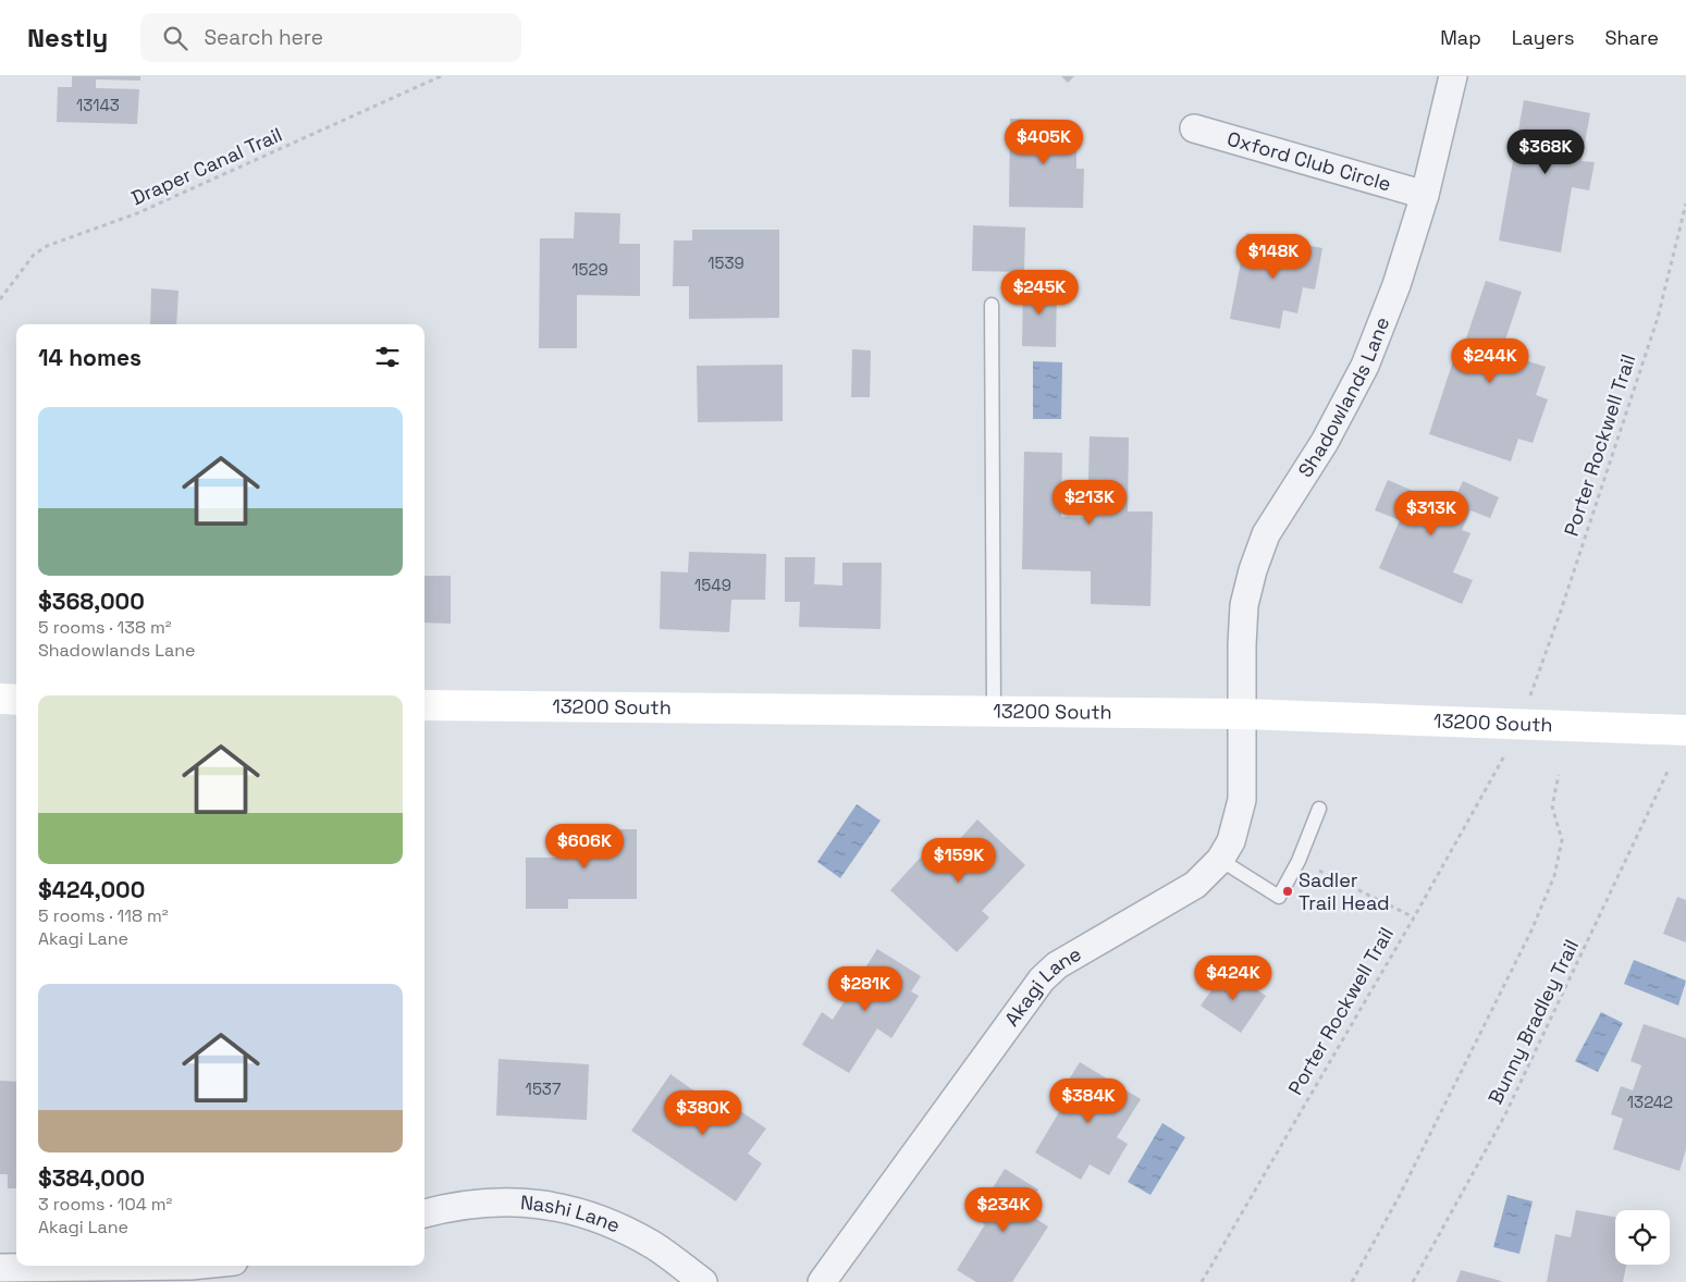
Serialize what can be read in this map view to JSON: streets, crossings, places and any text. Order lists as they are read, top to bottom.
{
  "streets": {
    "street": [
      "Oxford Club Circle",
      "Shadowlands Lane",
      "13200 South",
      "Akagi Lane",
      "Nashi Lane"
    ],
    "path": ["Draper Canal Trail", "Porter Rockwell Trail", "Bunny Bradley Trail"]
  },
  "crossings": [
    ["Oxford Club Circle", "Shadowlands Lane"],
    ["Shadowlands Lane", "13200 South"],
    ["Shadowlands Lane", "Akagi Lane"],
    ["13200 South", "Akagi Lane"]
  ],
  "places": ["Sadler Trail Head"],
  "house_numbers": [
    "13143",
    "1539",
    "1529",
    "1549",
    "1537",
    "13242"
  ],
  "page": {
    "header": "Nestly",
    "search": "Search here",
    "nav": ["Map", "Layers", "Share"],
    "price": [
      "$405K",
      "$368K",
      "$148K",
      "$245K",
      "$244K",
      "$213K",
      "$313K",
      "$606K",
      "$159K",
      "$424K",
      "$281K",
      "$384K",
      "$380K",
      "$234K"
    ],
    "heading": "14 homes",
    "list": [
      {
        "name": "$368,000",
        "note": "5 rooms · 138 m² · Shadowlands Lane"
      },
      {
        "name": "$424,000",
        "note": "5 rooms · 118 m² · Akagi Lane"
      },
      {
        "name": "$384,000",
        "note": "3 rooms · 104 m² · Akagi Lane"
      }
    ]
  }
}
